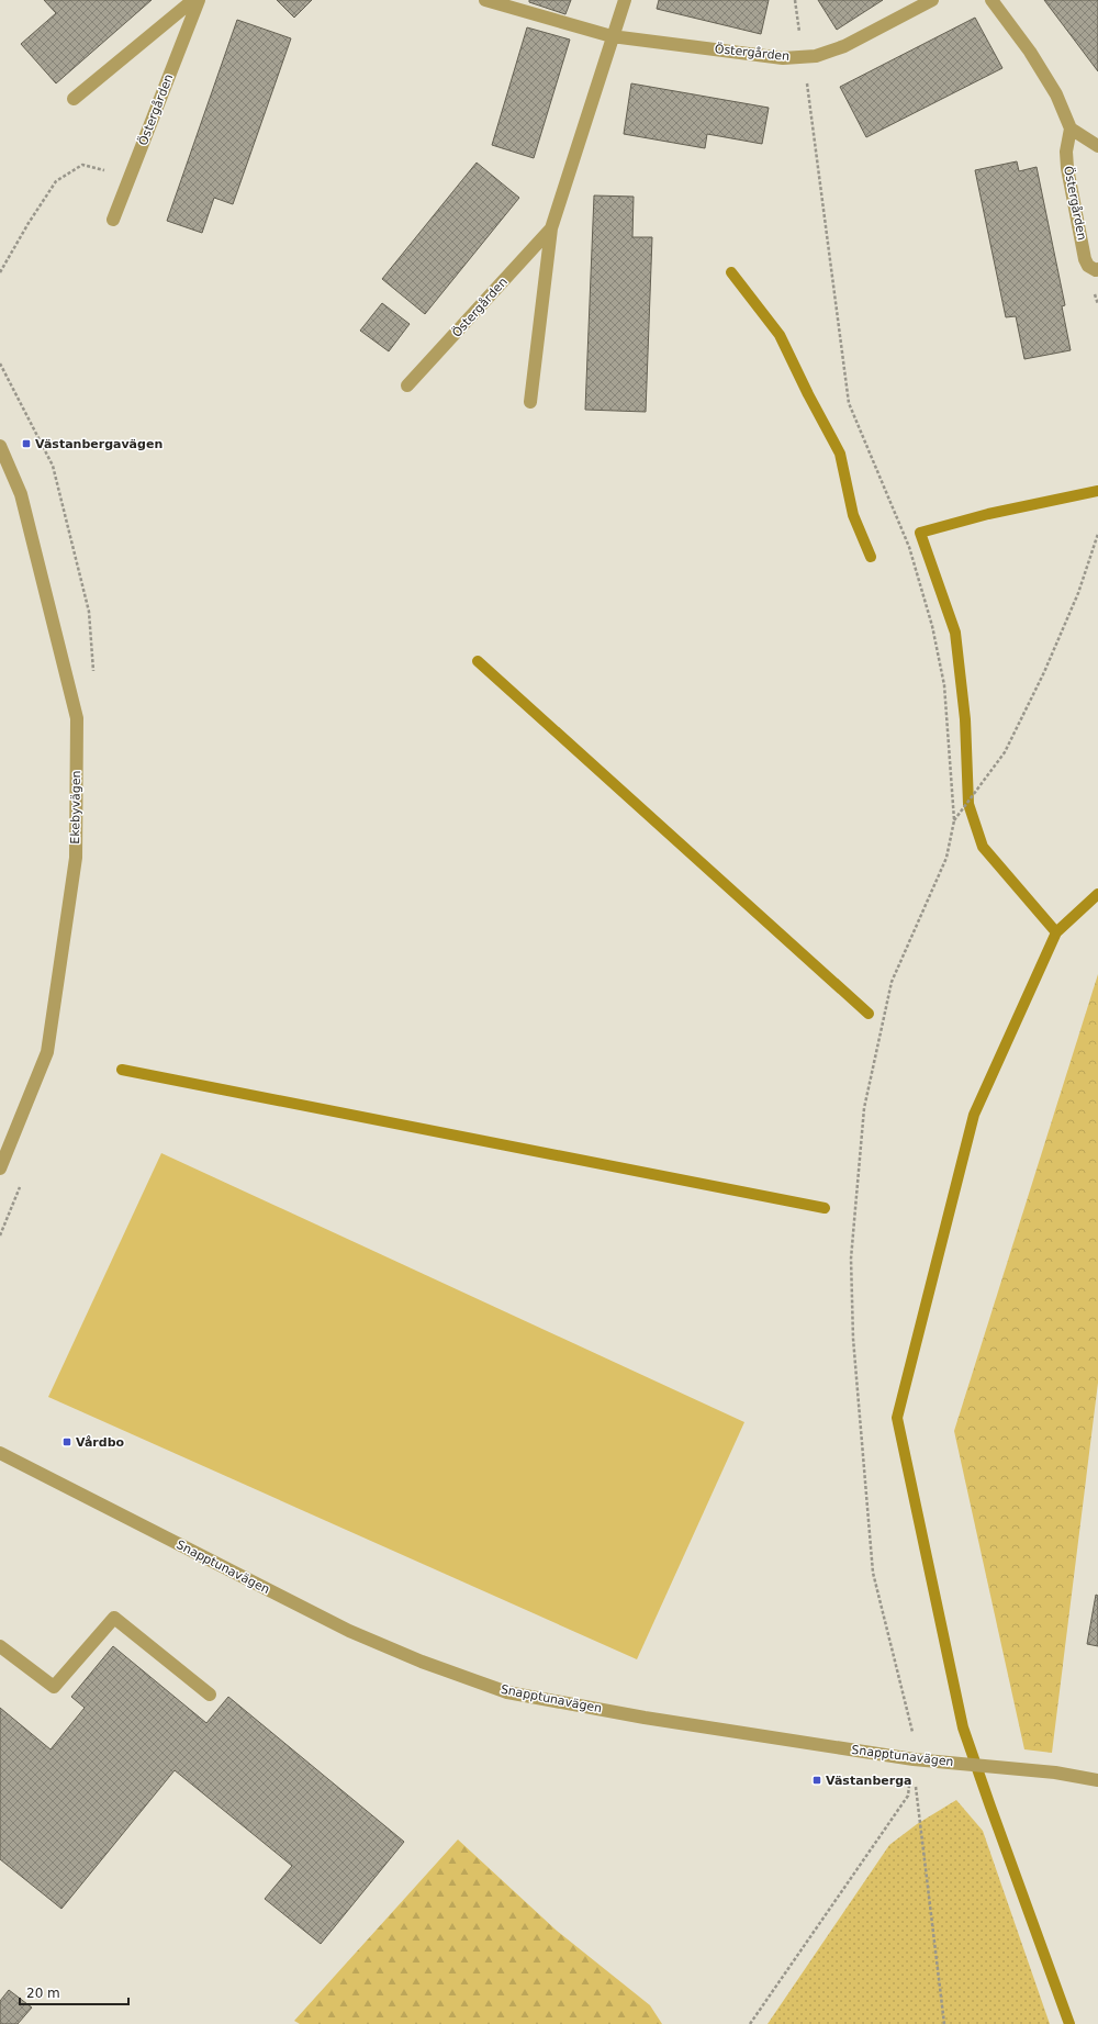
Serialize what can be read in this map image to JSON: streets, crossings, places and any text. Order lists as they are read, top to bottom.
{
  "streets": {
    "street": ["Östergården", "Ekebyvägen", "Snapptunavägen"]
  },
  "places": {
    "transit": ["Västanbergavägen", "Vårdbo", "Västanberga"]
  },
  "scale_bar": "20 m"
}
